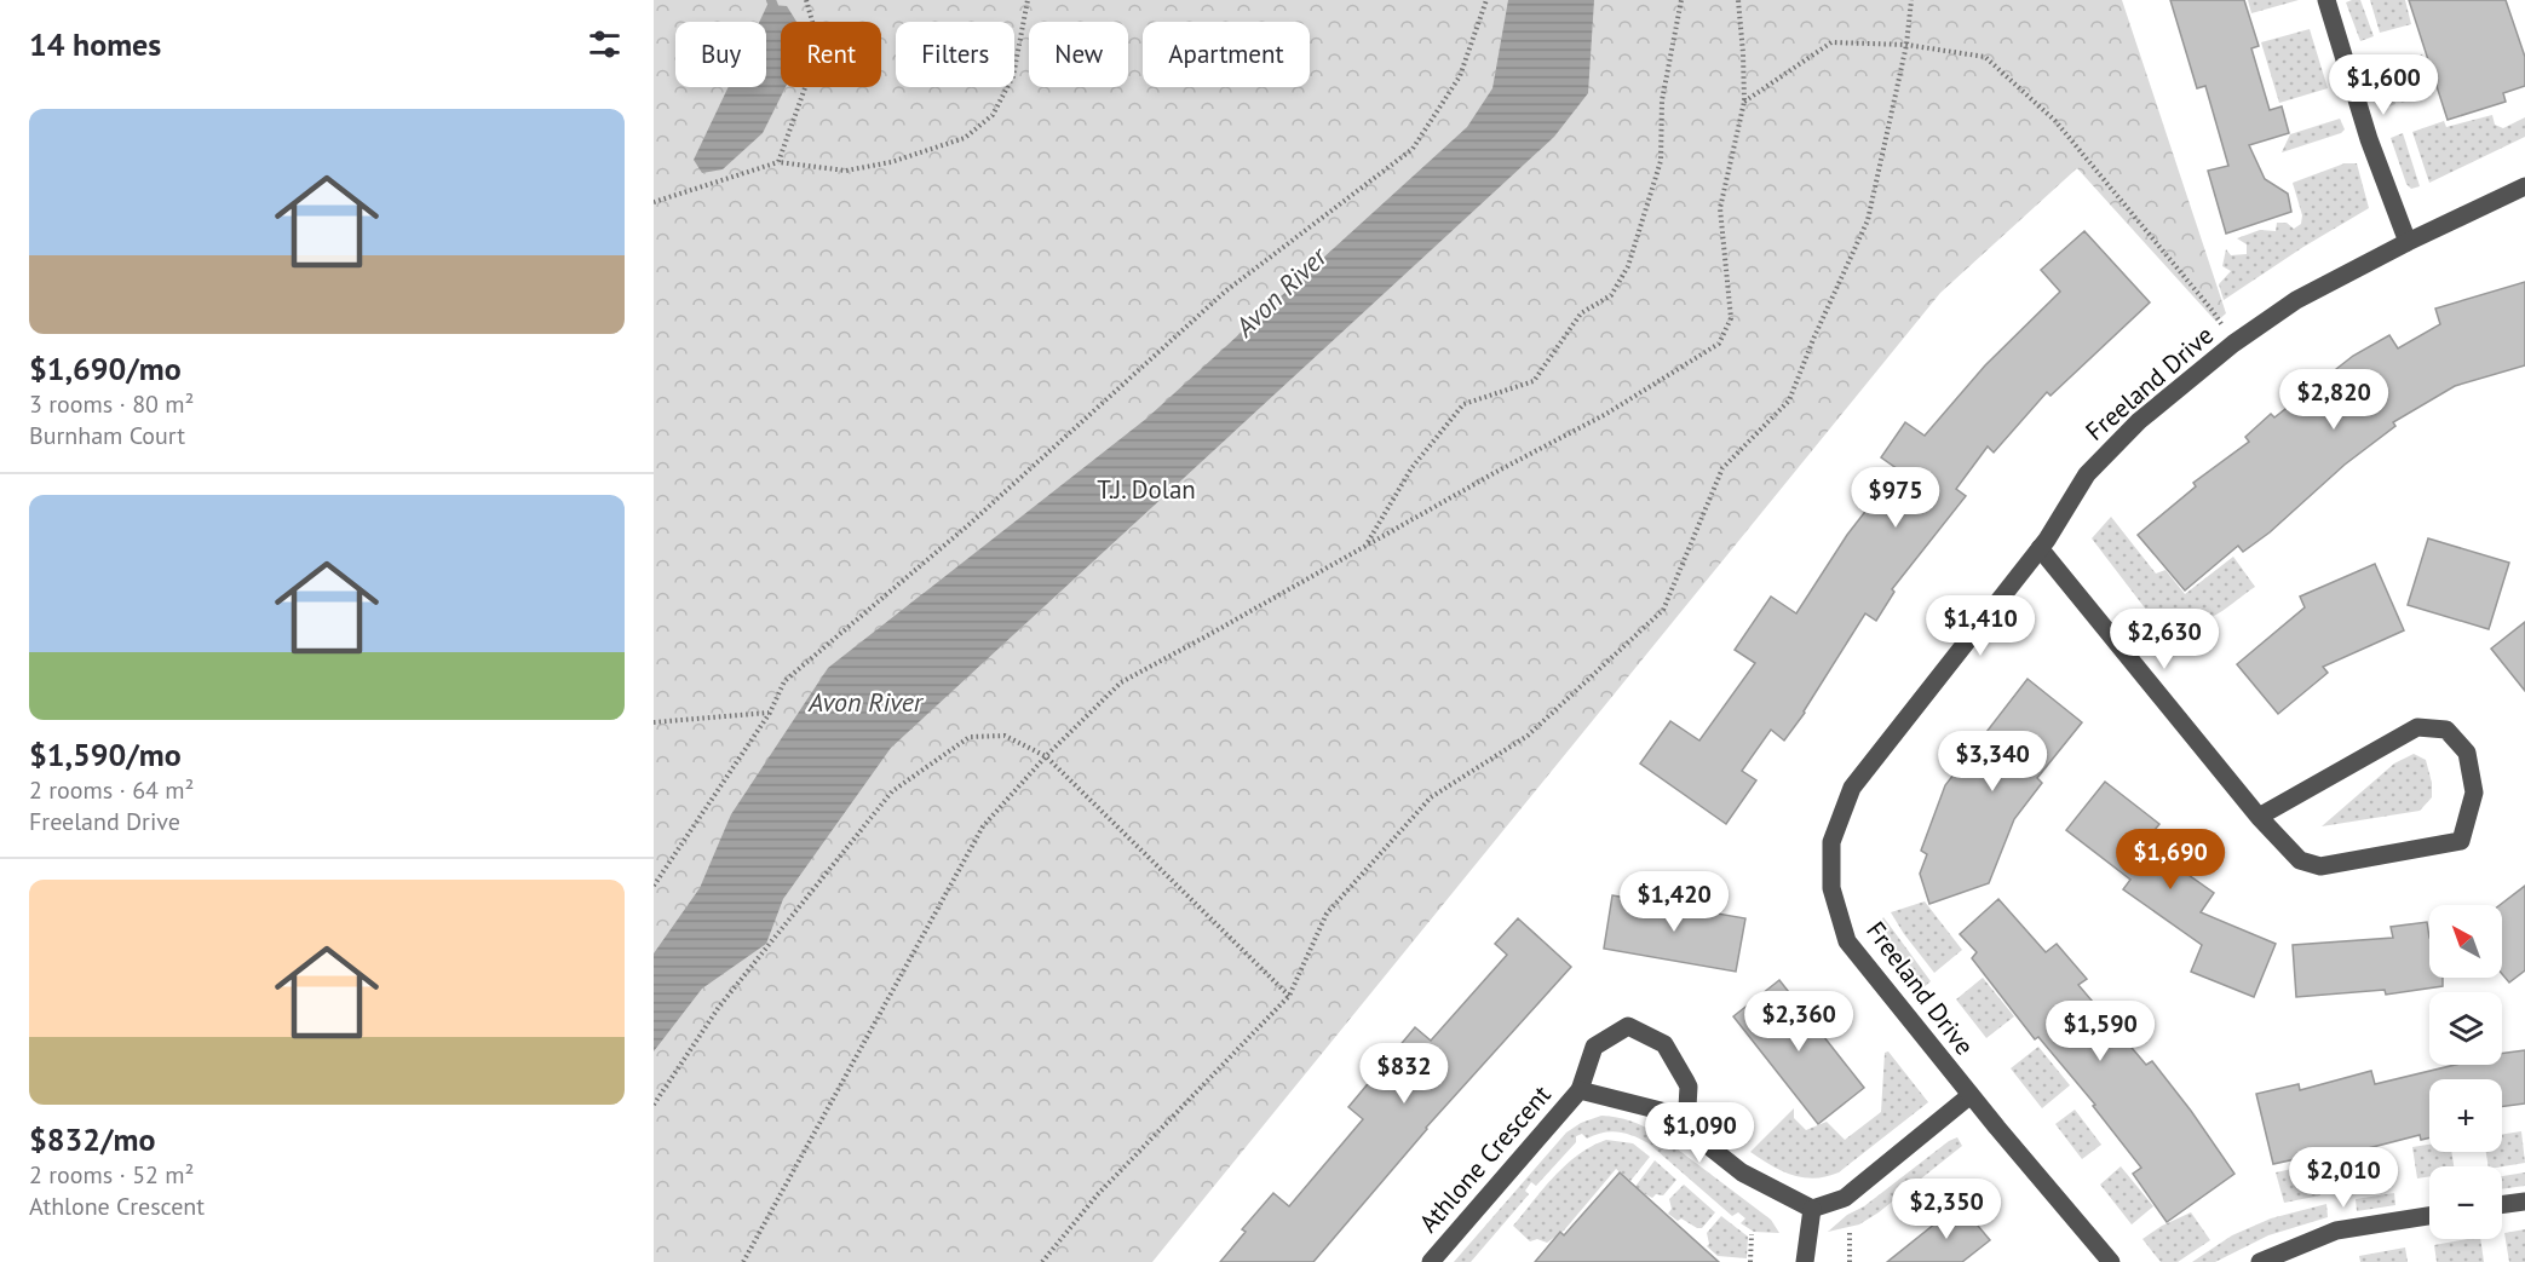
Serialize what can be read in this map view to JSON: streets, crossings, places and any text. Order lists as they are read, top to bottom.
{
  "streets": {
    "street": ["Freeland Drive", "Athlone Crescent"]
  },
  "water": ["Avon River"],
  "parks": ["T.J. Dolan"],
  "north": "top left",
  "page": {
    "heading": "14 homes",
    "chip": [
      "Buy",
      "Rent",
      "Filters",
      "New",
      "Apartment"
    ],
    "price": [
      "$1,600",
      "$2,820",
      "$975",
      "$1,410",
      "$2,630",
      "$3,340",
      "$1,690",
      "$1,420",
      "$2,360",
      "$1,590",
      "$832",
      "$1,090",
      "$2,010",
      "$2,350"
    ],
    "list": [
      {
        "name": "$1,690/mo",
        "note": "3 rooms · 80 m² · Burnham Court"
      },
      {
        "name": "$1,590/mo",
        "note": "2 rooms · 64 m² · Freeland Drive"
      },
      {
        "name": "$832/mo",
        "note": "2 rooms · 52 m² · Athlone Crescent"
      }
    ],
    "map_buttons": ["+", "−"]
  }
}
